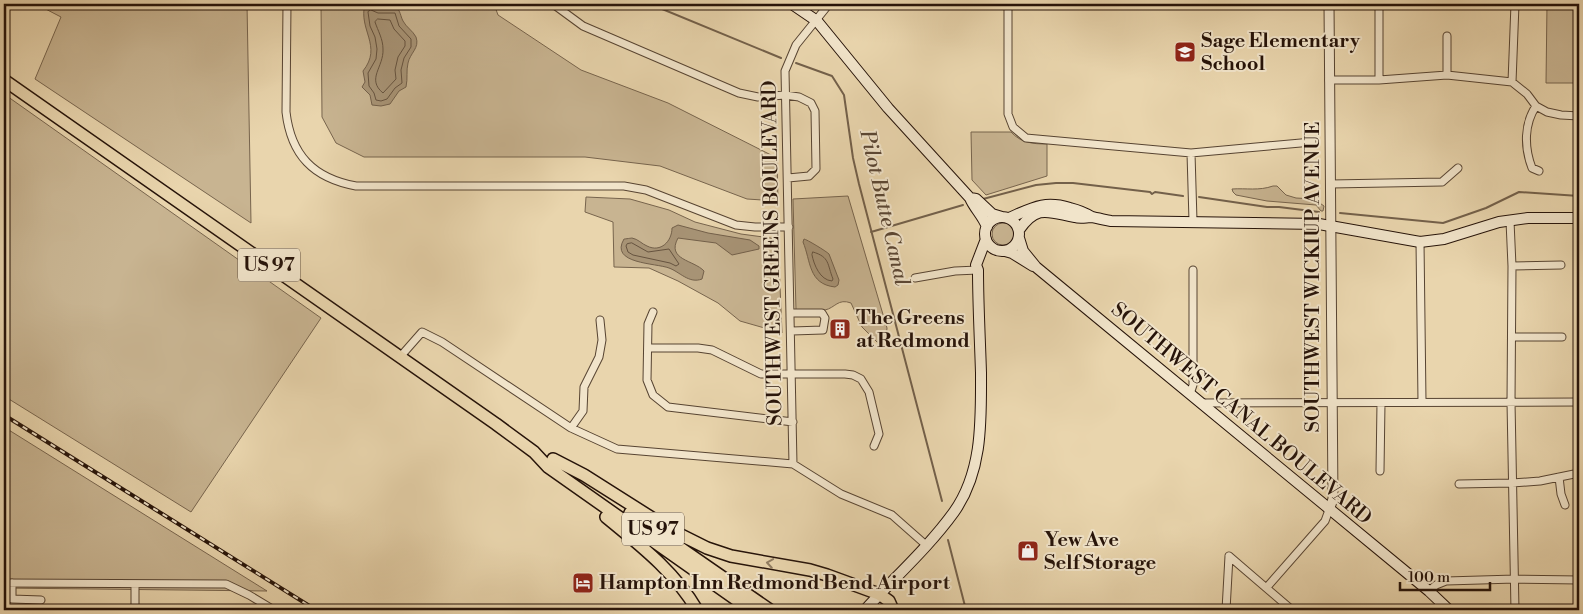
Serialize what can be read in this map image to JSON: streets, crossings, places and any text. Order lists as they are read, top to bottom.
{
  "streets": {
    "highway": ["US 97"],
    "main road": ["SOUTHWEST CANAL BOULEVARD"],
    "street": ["SOUTHWEST GREENS BOULEVARD", "SOUTHWEST WICKIUP AVENUE"]
  },
  "crossings": [
    ["SOUTHWEST WICKIUP AVENUE", "SOUTHWEST CANAL BOULEVARD"]
  ],
  "water": ["Pilot Butte Canal"],
  "places": {
    "school or university": ["Sage Elementary School"],
    "building": ["The Greens at Redmond"],
    "shop": ["Yew Ave Self Storage"],
    "hotel": ["Hampton Inn Redmond Bend Airport"]
  },
  "scale_bar": "100 m"
}
